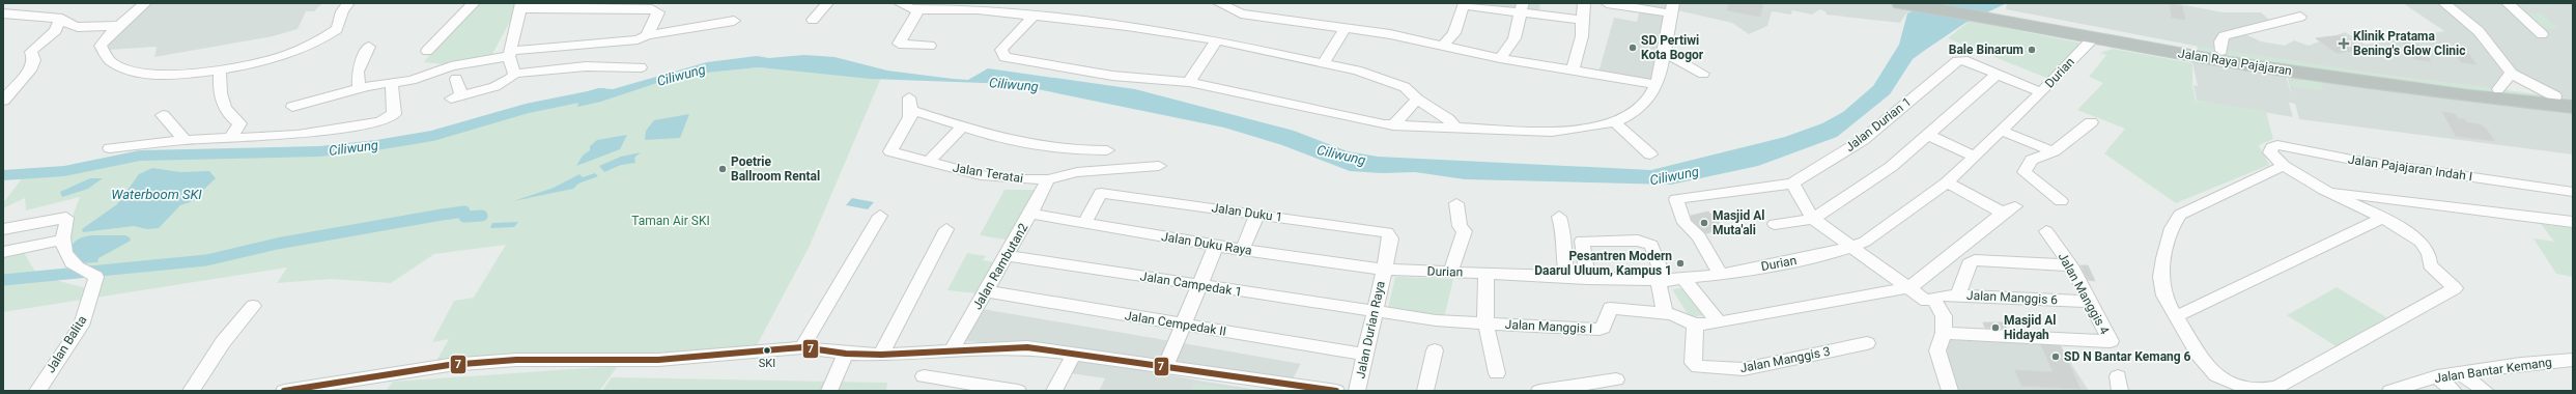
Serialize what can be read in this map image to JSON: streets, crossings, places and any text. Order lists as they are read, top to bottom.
{
  "streets": {
    "highway": ["Jalan Raya Pajajaran"],
    "street": [
      "Durian",
      "Jalan Durian 1",
      "Jalan Pajajaran Indah I",
      "Jalan Teratai",
      "Jalan Duku 1",
      "Jalan Duku Raya",
      "Jalan Rambutan2",
      "Jalan Campedak 1",
      "Jalan Manggis 4",
      "Jalan Manggis 6",
      "Jalan Cempedak II",
      "Jalan Manggis I",
      "Jalan Durian Raya",
      "Jalan Balita",
      "Jalan Manggis 3",
      "Jalan Bantar Kemang"
    ]
  },
  "crossings": [
    ["Jalan Raya Pajajaran", "Durian"],
    ["Durian", "Jalan Duku 1"],
    ["Durian", "Jalan Duku Raya"],
    ["Durian", "Jalan Durian Raya"],
    ["Jalan Teratai", "Jalan Rambutan2"],
    ["Jalan Duku 1", "Jalan Duku Raya"],
    ["Jalan Duku 1", "Jalan Durian Raya"],
    ["Jalan Duku Raya", "Jalan Rambutan2"],
    ["Jalan Duku Raya", "Jalan Durian Raya"],
    ["Jalan Rambutan2", "Jalan Campedak 1"],
    ["Jalan Rambutan2", "Jalan Cempedak II"],
    ["Jalan Campedak 1", "Jalan Manggis I"],
    ["Jalan Campedak 1", "Jalan Durian Raya"],
    ["Jalan Manggis 4", "Jalan Manggis 6"],
    ["Jalan Cempedak II", "Jalan Durian Raya"],
    ["Jalan Manggis I", "Jalan Manggis 3"]
  ],
  "water": ["Ciliwung", "Waterboom SKI"],
  "parks": ["Taman Air SKI"],
  "places": {
    "health": ["Klinik Pratama Bening's Glow Clinic"],
    "other": [
      "SD Pertiwi Kota Bogor",
      "Bale Binarum",
      "Poetrie Ballroom Rental",
      "Masjid Al Muta'ali",
      "Pesantren Modern Daarul Uluum, Kampus 1",
      "Masjid Al Hidayah",
      "SKI",
      "SD N Bantar Kemang 6"
    ]
  },
  "lines": ["transit line 7"]
}
